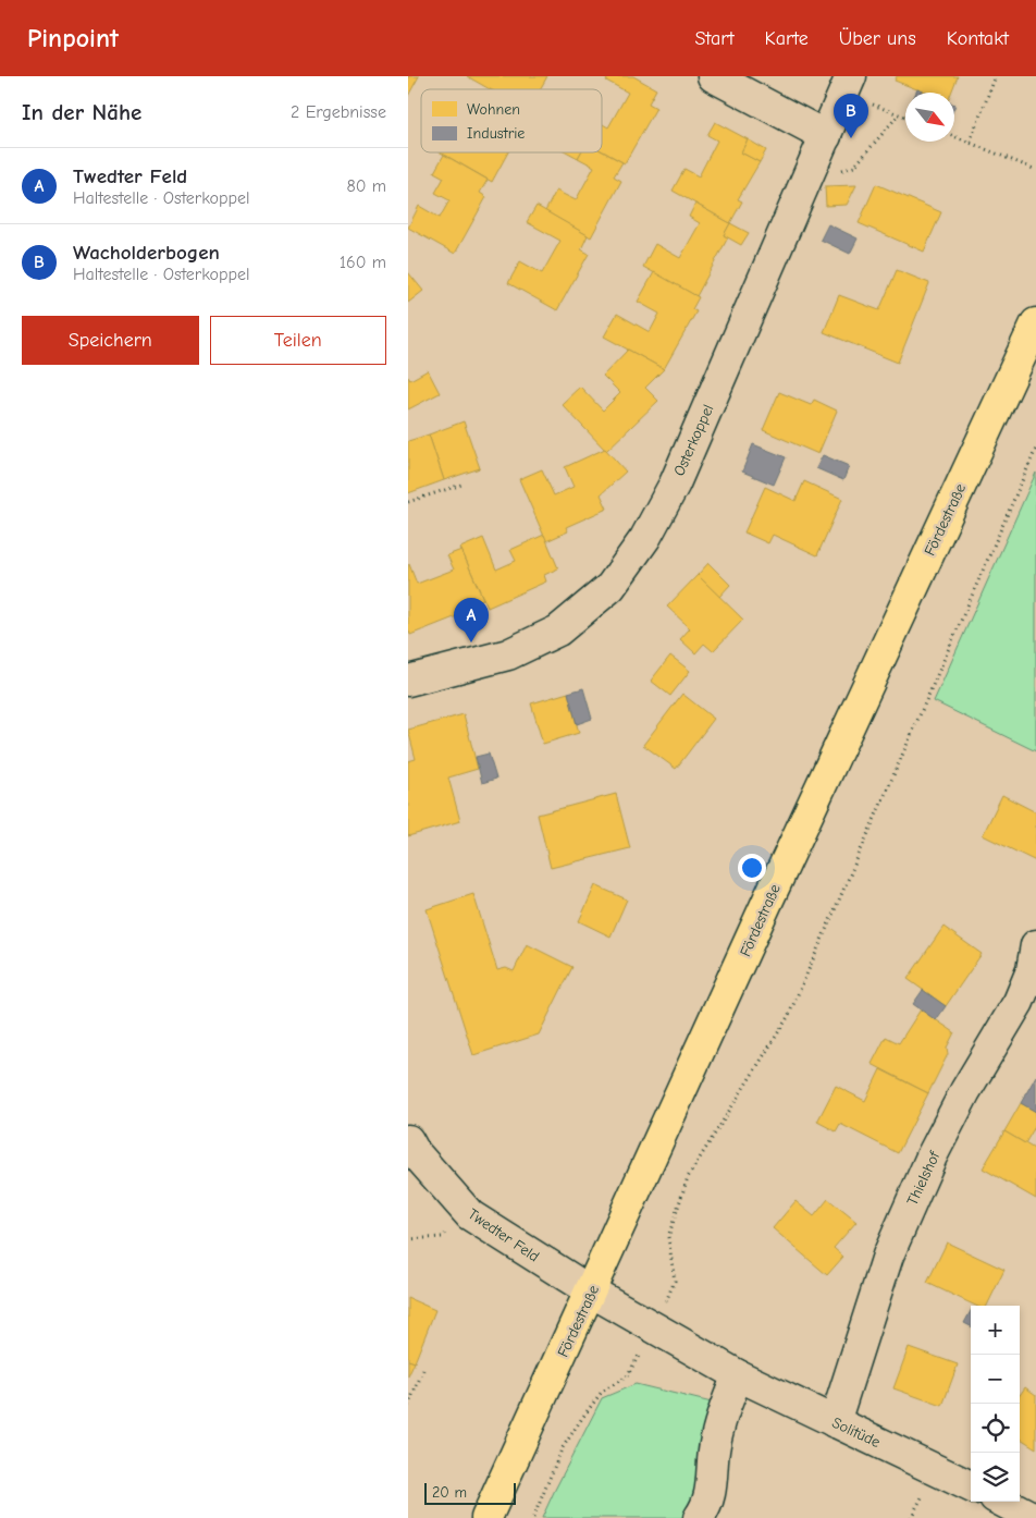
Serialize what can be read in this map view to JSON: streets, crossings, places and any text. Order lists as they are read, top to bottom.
{
  "streets": {
    "main road": ["Fördestraße"],
    "street": [
      "Osterkoppel",
      "Thielshof",
      "Twedter Feld",
      "Solitüde"
    ]
  },
  "crossings": [
    ["Fördestraße", "Twedter Feld"],
    ["Fördestraße", "Solitüde"],
    ["Thielshof", "Solitüde"],
    ["Twedter Feld", "Solitüde"]
  ],
  "legend": ["Wohnen", "Industrie"],
  "scale_bar": "20 m",
  "north": "bottom right",
  "page": {
    "header": "Pinpoint",
    "nav": [
      "Start",
      "Karte",
      "Über uns",
      "Kontakt"
    ],
    "heading": ["In der Nähe", "2 Ergebnisse"],
    "pins": ["B", "A"],
    "list": [
      {
        "mark": "A",
        "name": "Twedter Feld",
        "note": "Haltestelle · Osterkoppel",
        "value": "80 m"
      },
      {
        "mark": "B",
        "name": "Wacholderbogen",
        "note": "Haltestelle · Osterkoppel",
        "value": "160 m"
      }
    ],
    "buttons": ["Speichern", "Teilen"],
    "map_buttons": ["+", "−"],
    "scale": "20 m"
  }
}
